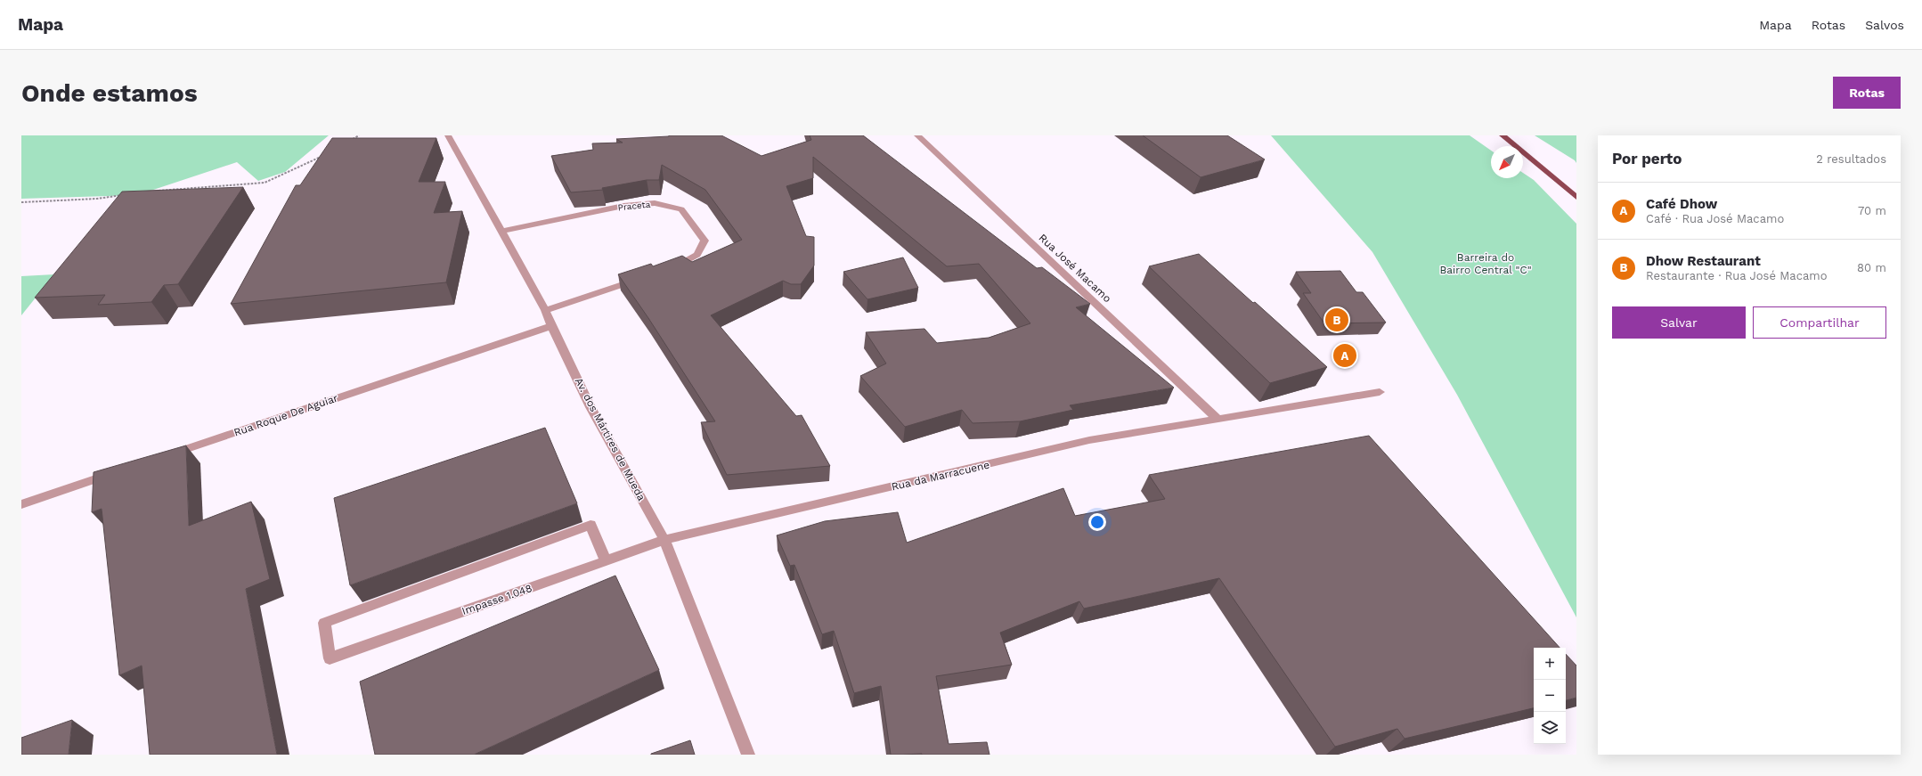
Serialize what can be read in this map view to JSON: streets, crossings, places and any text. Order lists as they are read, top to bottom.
{
  "streets": {
    "street": [
      "Praceta",
      "Rua José Macamo",
      "Rua Roque De Aguiar",
      "Av. dos Mártires de Mueda",
      "Rua da Marracuene",
      "Impasse 1.048"
    ]
  },
  "crossings": [
    ["Praceta", "Av. dos Mártires de Mueda"],
    ["Rua José Macamo", "Rua da Marracuene"],
    ["Rua Roque De Aguiar", "Av. dos Mártires de Mueda"],
    ["Av. dos Mártires de Mueda", "Rua da Marracuene"],
    ["Av. dos Mártires de Mueda", "Impasse 1.048"],
    ["Rua da Marracuene", "Impasse 1.048"]
  ],
  "parks": ["Barreira do Bairro Central \"C\""],
  "north": "bottom left",
  "page": {
    "header": "Mapa",
    "nav": ["Mapa", "Rotas", "Salvos"],
    "buttons": [
      "Rotas",
      ["Salvar", "Compartilhar"]
    ],
    "title": "Onde estamos",
    "heading": ["Por perto", "2 resultados"],
    "list": [
      {
        "mark": "A",
        "name": "Café Dhow",
        "note": "Café · Rua José Macamo",
        "value": "70 m"
      },
      {
        "mark": "B",
        "name": "Dhow Restaurant",
        "note": "Restaurante · Rua José Macamo",
        "value": "80 m"
      }
    ],
    "pins": ["B", "A"],
    "map_buttons": ["+", "−"]
  }
}
